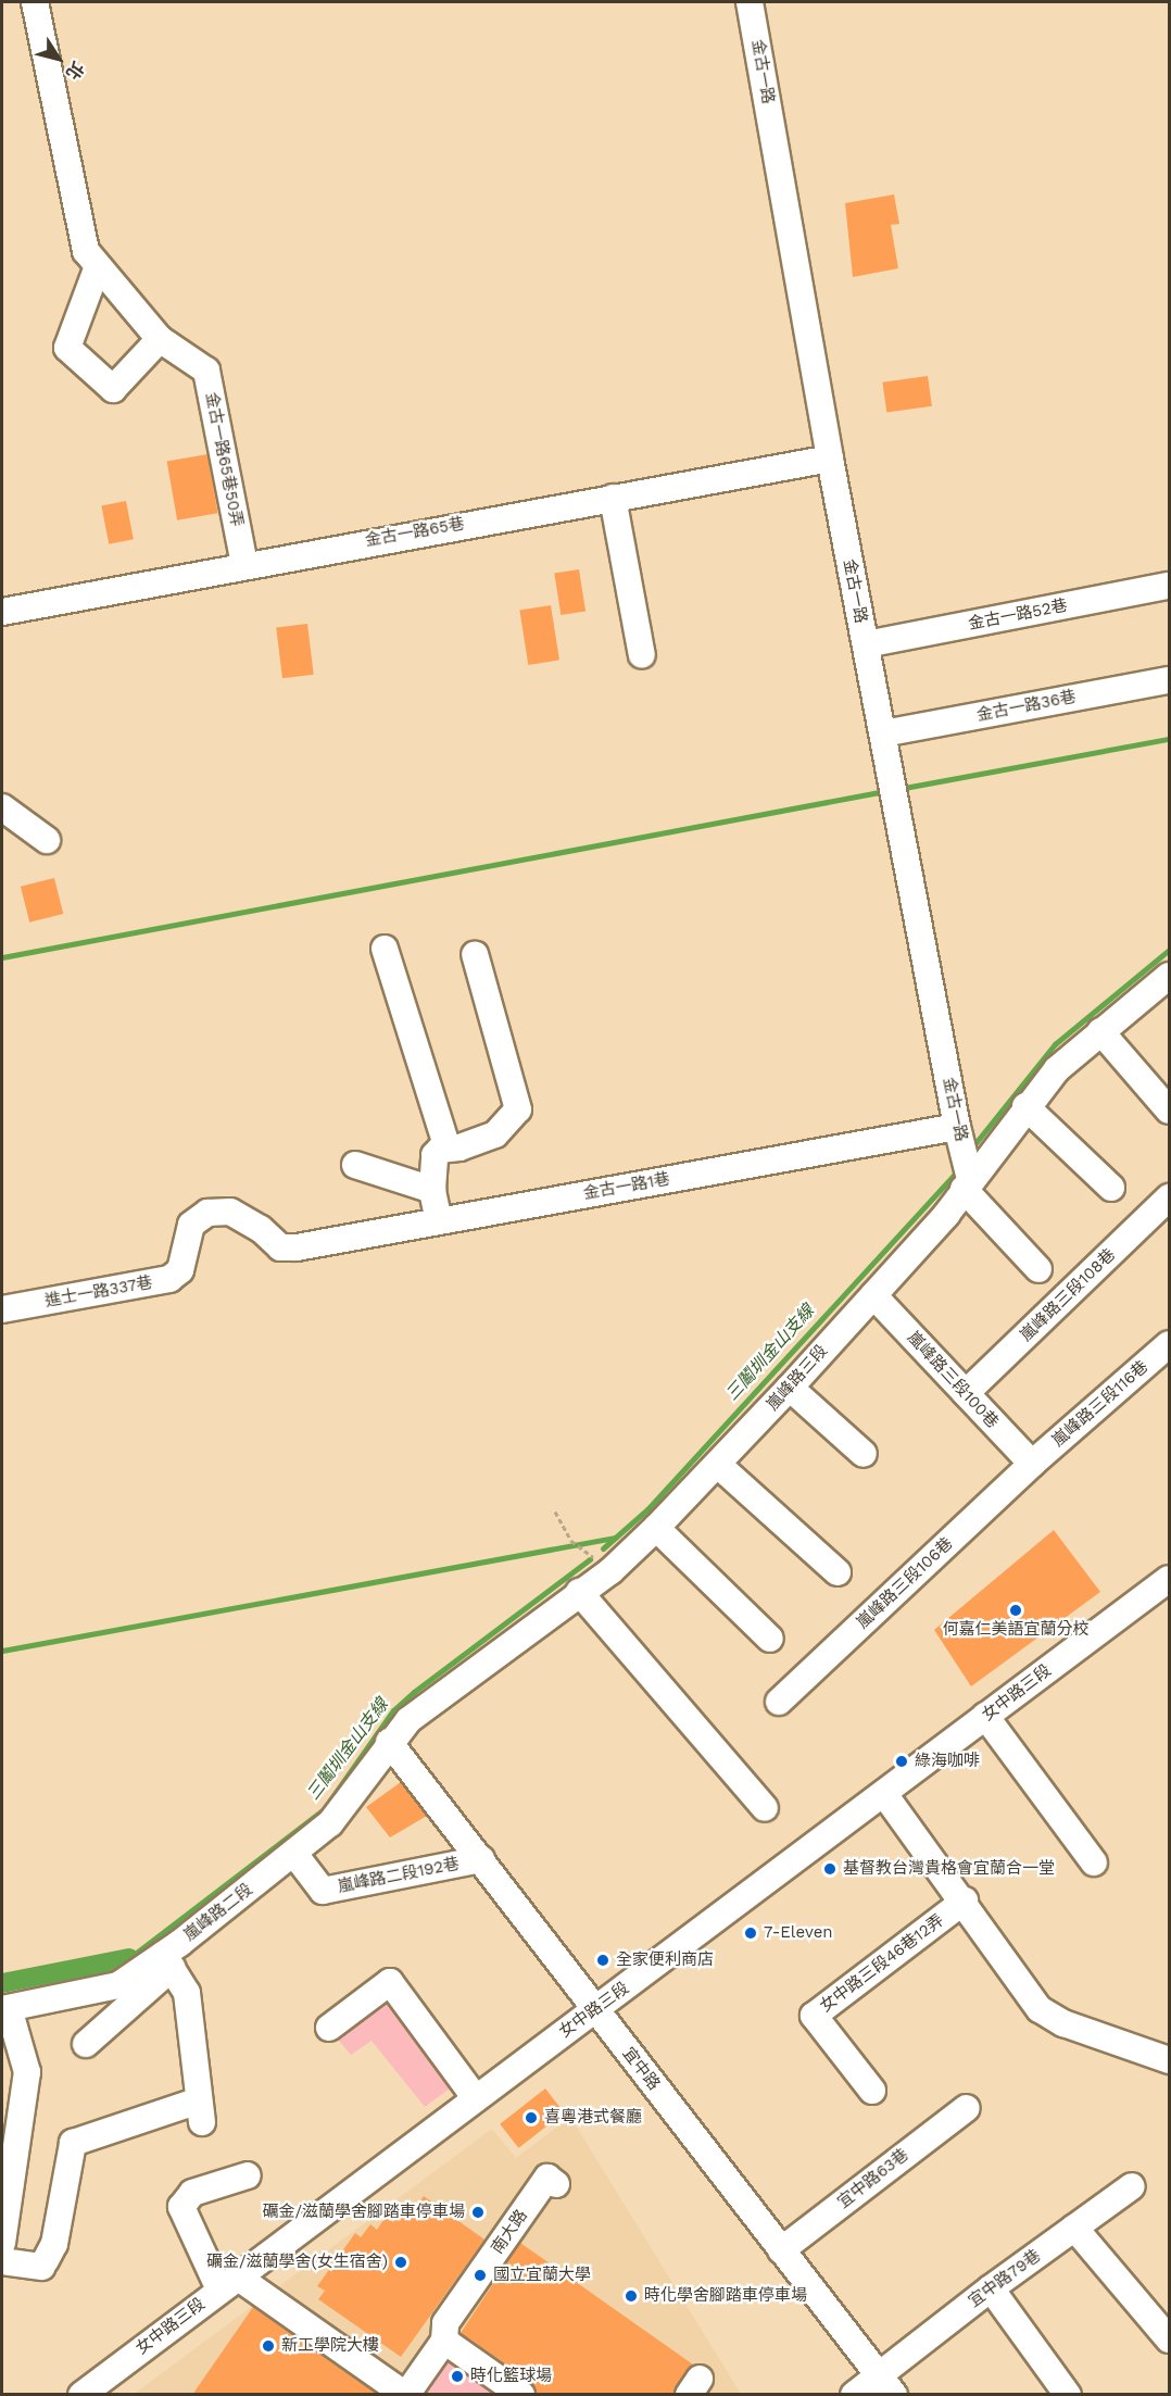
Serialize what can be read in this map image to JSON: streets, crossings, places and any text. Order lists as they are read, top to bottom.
{
  "streets": {
    "street": [
      "金古一路",
      "金古一路65巷50弄",
      "金古一路65巷",
      "金古一路52巷",
      "金古一路36巷",
      "金古一路1巷",
      "進士一路337巷",
      "嵐峰路三段108巷",
      "嵐峰路三段",
      "嵐峰路三段100巷",
      "嵐峰路三段116巷",
      "嵐峰路三段106巷",
      "女中路三段",
      "嵐峰路二段192巷",
      "嵐峰路二段",
      "女中路三段46巷12弄",
      "宜中路",
      "宜中路63巷",
      "南大路",
      "宜中路79巷"
    ]
  },
  "crossings": [
    ["金古一路", "金古一路65巷"],
    ["金古一路", "金古一路52巷"],
    ["金古一路", "金古一路36巷"],
    ["金古一路", "金古一路1巷"],
    ["金古一路", "嵐峰路三段"],
    ["金古一路65巷50弄", "金古一路65巷"],
    ["金古一路1巷", "進士一路337巷"],
    ["嵐峰路三段108巷", "嵐峰路三段100巷"],
    ["嵐峰路三段", "嵐峰路三段100巷"],
    ["嵐峰路三段", "嵐峰路二段"],
    ["嵐峰路三段", "宜中路"],
    ["嵐峰路三段100巷", "嵐峰路三段116巷"],
    ["嵐峰路三段100巷", "嵐峰路三段106巷"],
    ["嵐峰路三段116巷", "嵐峰路三段106巷"],
    ["女中路三段", "宜中路"],
    ["嵐峰路二段192巷", "嵐峰路二段"],
    ["嵐峰路二段192巷", "宜中路"],
    ["嵐峰路二段", "宜中路"],
    ["宜中路", "宜中路63巷"],
    ["宜中路", "宜中路79巷"]
  ],
  "water": ["三鬮圳金山支線"],
  "places": [
    "何嘉仁美語宜蘭分校",
    "綠海咖啡",
    "基督教台灣貴格會宜蘭合一堂",
    "7-Eleven",
    "全家便利商店",
    "喜粵港式餐廳",
    "礪金/滋蘭學舍腳踏車停車場",
    "礪金/滋蘭學舍(女生宿舍)",
    "國立宜蘭大學",
    "時化學舍腳踏車停車場",
    "新工學院大樓",
    "時化籃球場"
  ],
  "north": "bottom right"
}
